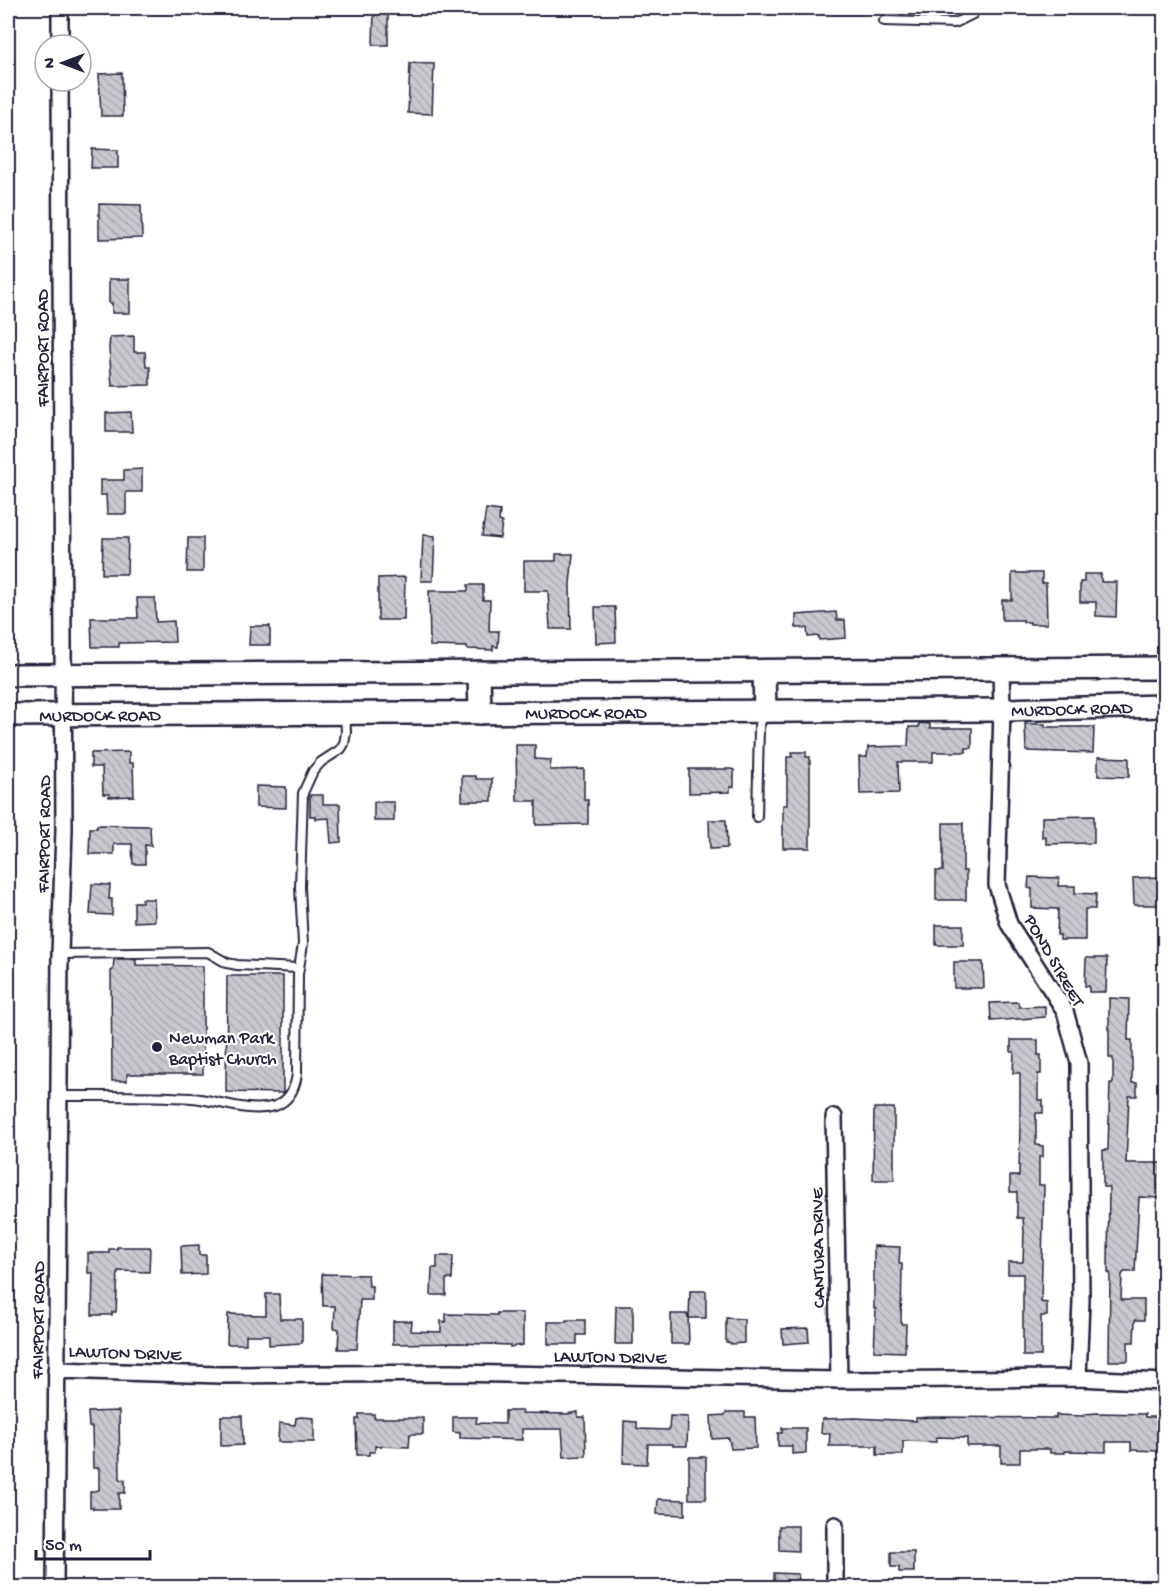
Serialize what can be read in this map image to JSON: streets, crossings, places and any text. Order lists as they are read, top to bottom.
{
  "streets": {
    "main road": ["MURDOCK ROAD"],
    "street": [
      "FAIRPORT ROAD",
      "POND STREET",
      "CANTURA DRIVE",
      "LAWTON DRIVE"
    ]
  },
  "crossings": [
    ["FAIRPORT ROAD", "MURDOCK ROAD"],
    ["FAIRPORT ROAD", "LAWTON DRIVE"],
    ["MURDOCK ROAD", "POND STREET"],
    ["POND STREET", "LAWTON DRIVE"],
    ["CANTURA DRIVE", "LAWTON DRIVE"]
  ],
  "places": ["Newman Park Baptist Church"],
  "scale_bar": "50 m",
  "north": "left"
}
